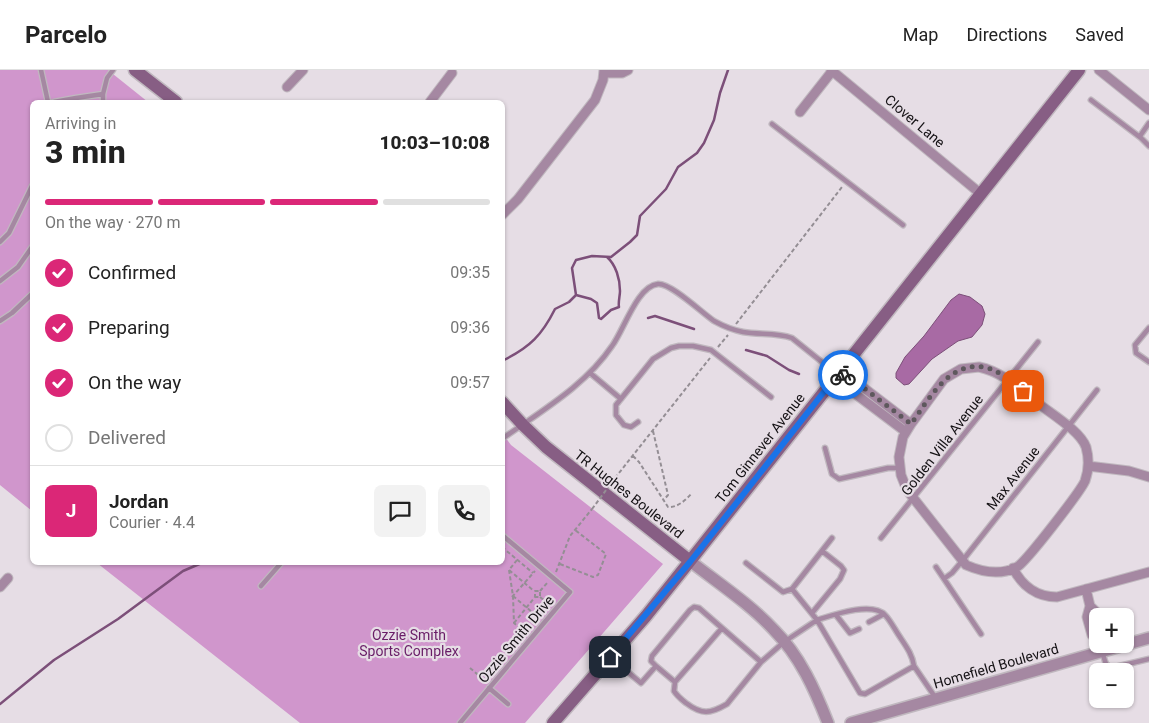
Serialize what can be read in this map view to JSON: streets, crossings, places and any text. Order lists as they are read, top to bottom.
{
  "streets": {
    "main road": ["Tom Ginnever Avenue", "TR Hughes Boulevard"],
    "street": ["Clover Lane", "Homefield Boulevard"],
    "lane": ["Golden Villa Avenue", "Max Avenue", "Ozzie Smith Drive"]
  },
  "crossings": [
    ["Clover Lane", "Tom Ginnever Avenue"],
    ["Tom Ginnever Avenue", "TR Hughes Boulevard"]
  ],
  "parks": ["Ozzie Smith Sports Complex"],
  "page": {
    "header": "Parcelo",
    "nav": ["Map", "Directions", "Saved"],
    "heading": ["3 min", "Arriving in", "10:03–10:08"],
    "panel": ["Jordan", "Courier · 4.4"],
    "bar": "On the way · 270 m",
    "list": [
      ["Confirmed", "09:35"],
      ["Preparing", "09:36"],
      ["On the way", "09:57"],
      "Delivered"
    ],
    "round": "J",
    "map_buttons": ["+", "−"]
  }
}
